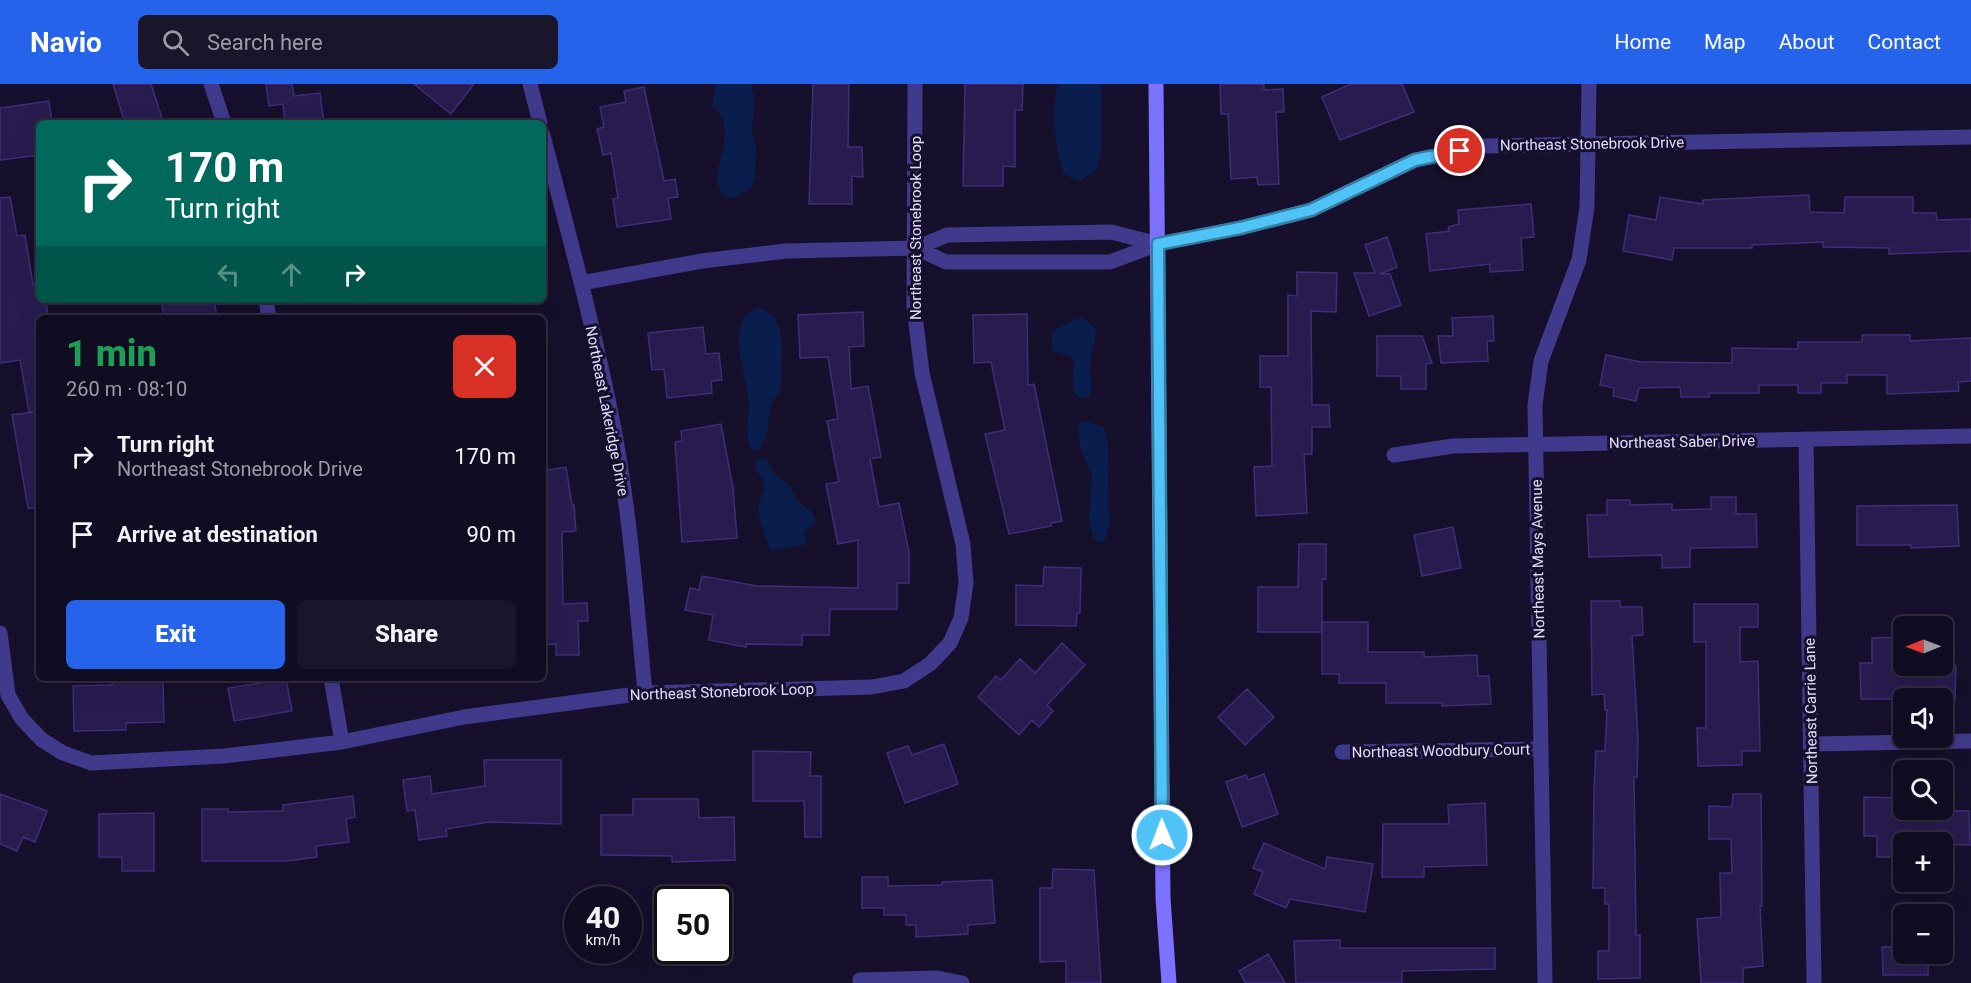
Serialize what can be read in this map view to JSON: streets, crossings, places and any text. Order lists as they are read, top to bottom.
{
  "streets": {
    "street": [
      "Northeast Stonebrook Drive",
      "Northeast Stonebrook Loop",
      "Northeast Lakeridge Drive",
      "Northeast Saber Drive",
      "Northeast Mays Avenue",
      "Northeast Carrie Lane",
      "Northeast Woodbury Court"
    ]
  },
  "crossings": [
    ["Northeast Stonebrook Drive", "Northeast Stonebrook Loop"],
    ["Northeast Stonebrook Drive", "Northeast Lakeridge Drive"],
    ["Northeast Stonebrook Drive", "Northeast Mays Avenue"],
    ["Northeast Stonebrook Loop", "Northeast Lakeridge Drive"],
    ["Northeast Saber Drive", "Northeast Mays Avenue"],
    ["Northeast Saber Drive", "Northeast Carrie Lane"],
    ["Northeast Mays Avenue", "Northeast Woodbury Court"]
  ],
  "north": "left",
  "page": {
    "header": "Navio",
    "search": "Search here",
    "nav": [
      "Home",
      "Map",
      "About",
      "Contact"
    ],
    "turn": ["170 m", "Turn right"],
    "heading": ["1 min", "260 m · 08:10"],
    "list": [
      {
        "name": "Turn right",
        "note": "Northeast Stonebrook Drive",
        "value": "170 m"
      },
      {
        "name": "Arrive at destination",
        "value": "90 m"
      }
    ],
    "buttons": ["Exit", "Share"],
    "map_buttons": ["+", "−"],
    "speed": "40 km/h",
    "limit": "50"
  }
}
